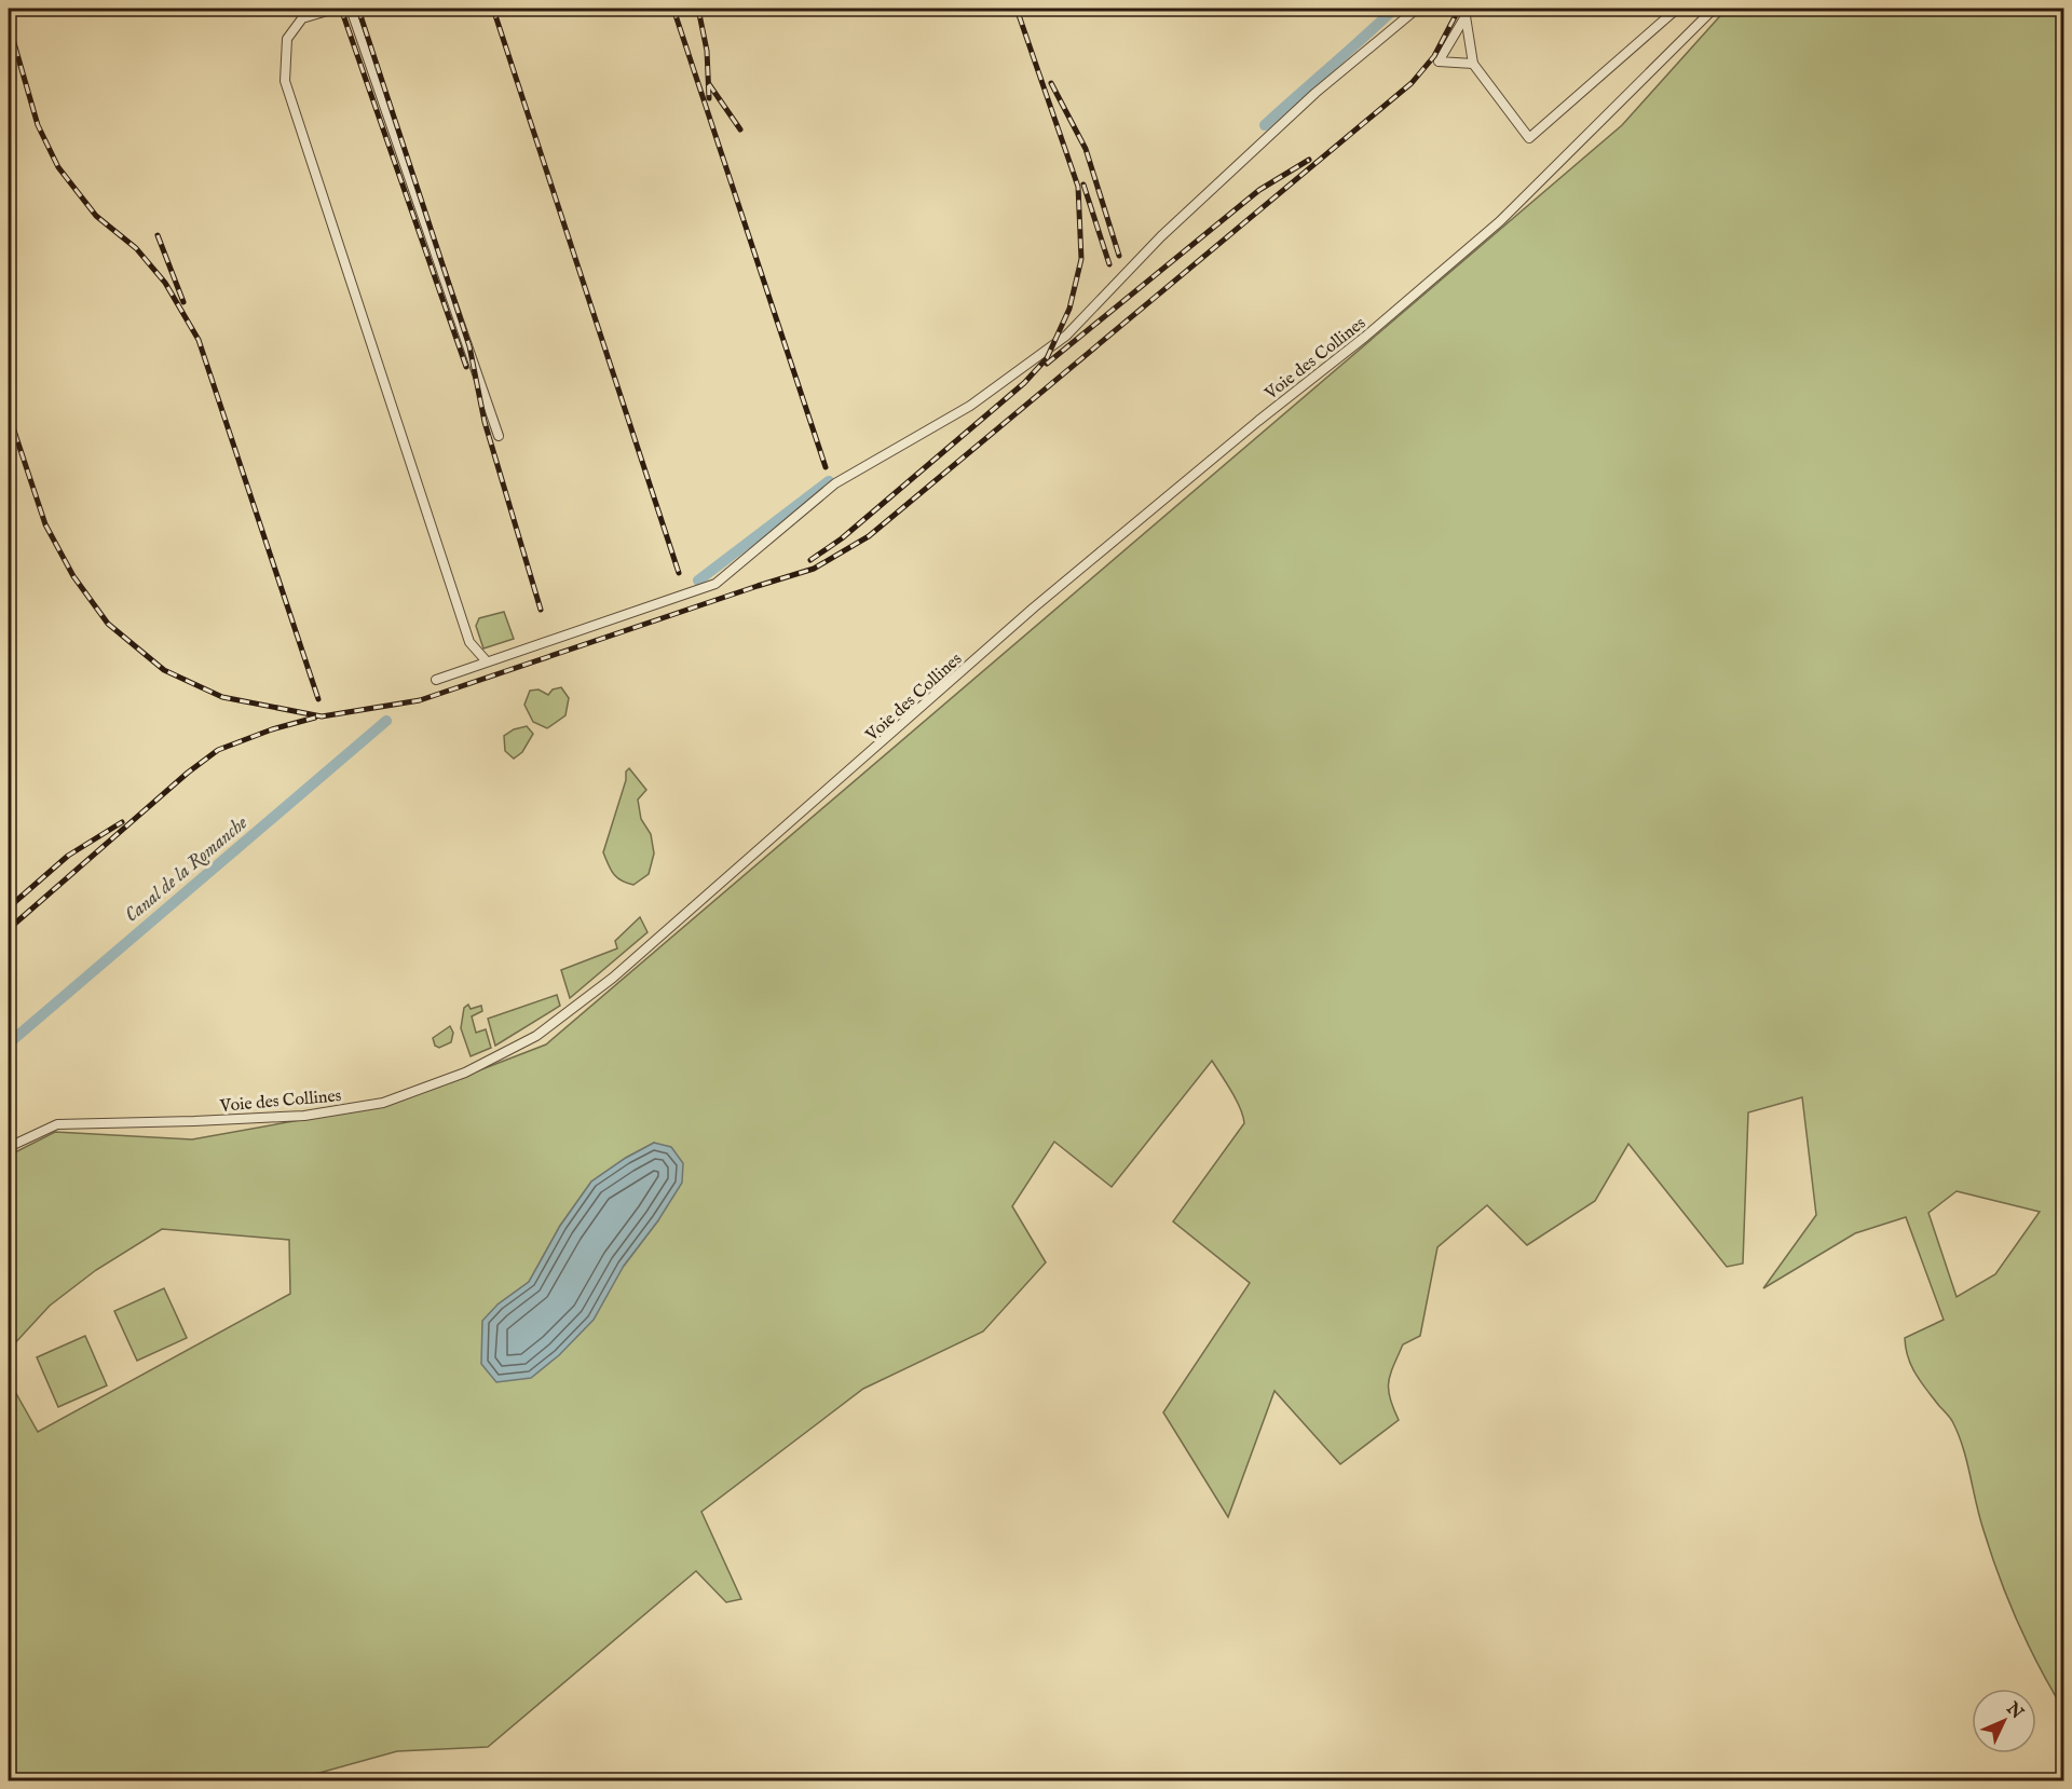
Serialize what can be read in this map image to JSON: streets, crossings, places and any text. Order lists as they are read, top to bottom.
{
  "streets": {
    "street": ["Voie des Collines"]
  },
  "water": ["Canal de la Romanche"],
  "north": "top right"
}
